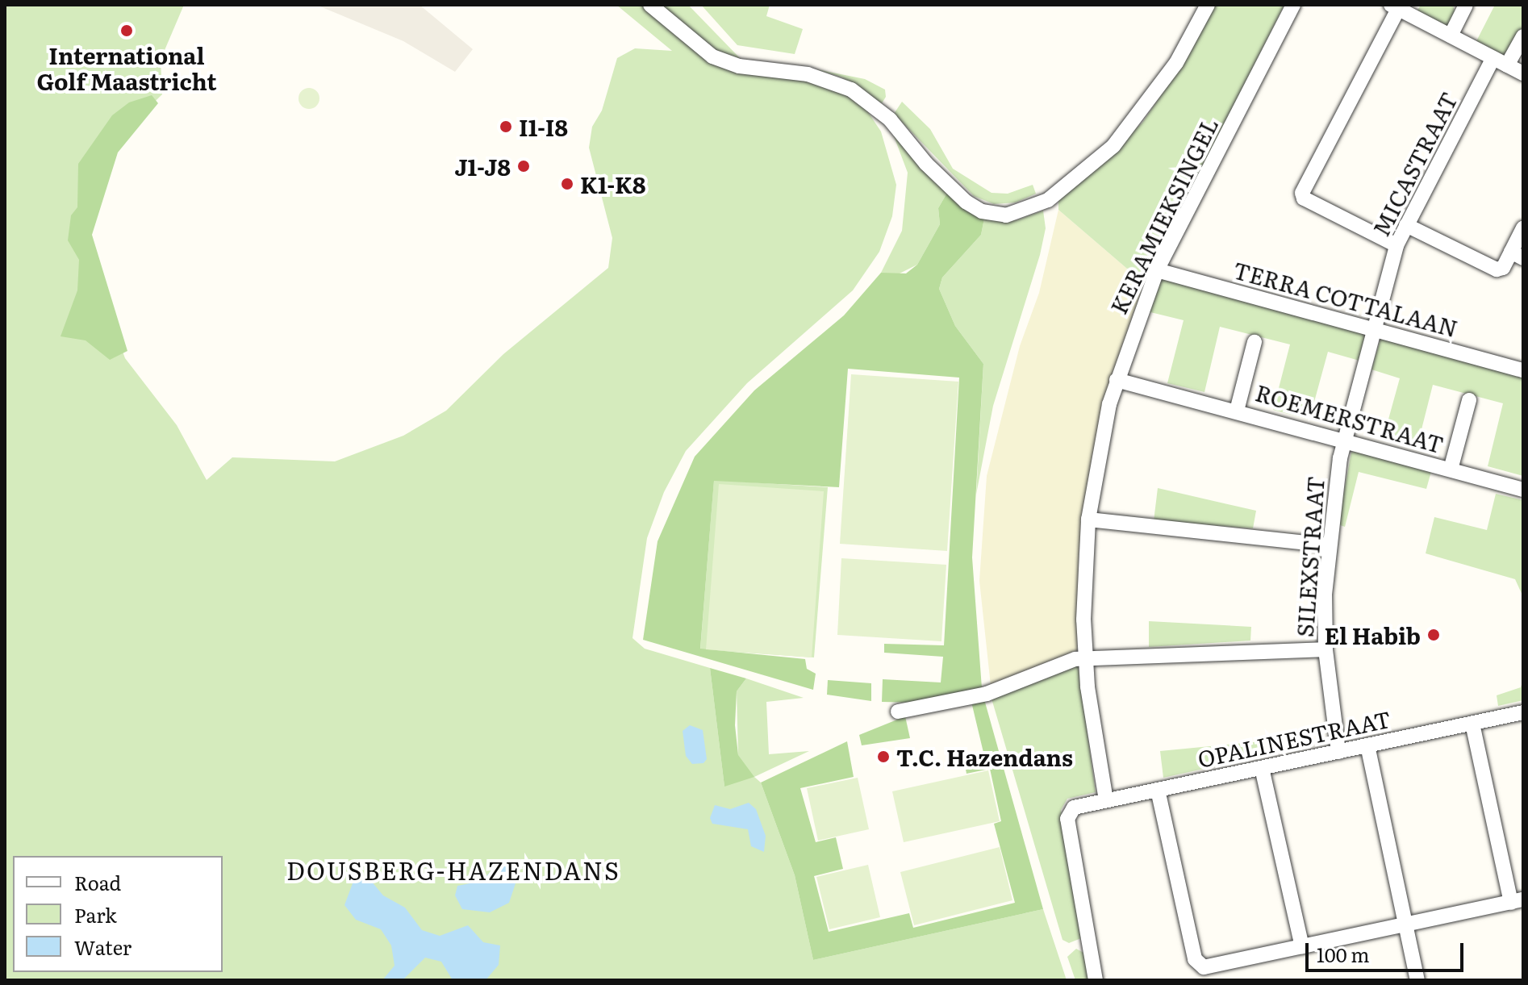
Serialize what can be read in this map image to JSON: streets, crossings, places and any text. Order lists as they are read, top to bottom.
{
  "streets": {
    "street": [
      "MICASTRAAT",
      "KERAMIEKSINGEL",
      "TERRA COTTALAAN",
      "ROEMERSTRAAT",
      "SILEXSTRAAT",
      "OPALINESTRAAT"
    ]
  },
  "crossings": [
    ["MICASTRAAT", "TERRA COTTALAAN"],
    ["MICASTRAAT", "SILEXSTRAAT"],
    ["KERAMIEKSINGEL", "TERRA COTTALAAN"],
    ["KERAMIEKSINGEL", "ROEMERSTRAAT"],
    ["KERAMIEKSINGEL", "OPALINESTRAAT"],
    ["TERRA COTTALAAN", "SILEXSTRAAT"],
    ["ROEMERSTRAAT", "SILEXSTRAAT"],
    ["SILEXSTRAAT", "OPALINESTRAAT"]
  ],
  "districts": ["DOUSBERG-HAZENDANS"],
  "places": [
    "International Golf Maastricht",
    "I1-I8",
    "J1-J8",
    "K1-K8",
    "El Habib",
    "T.C. Hazendans"
  ],
  "legend": ["Road", "Park", "Water"],
  "scale_bar": "100 m"
}
